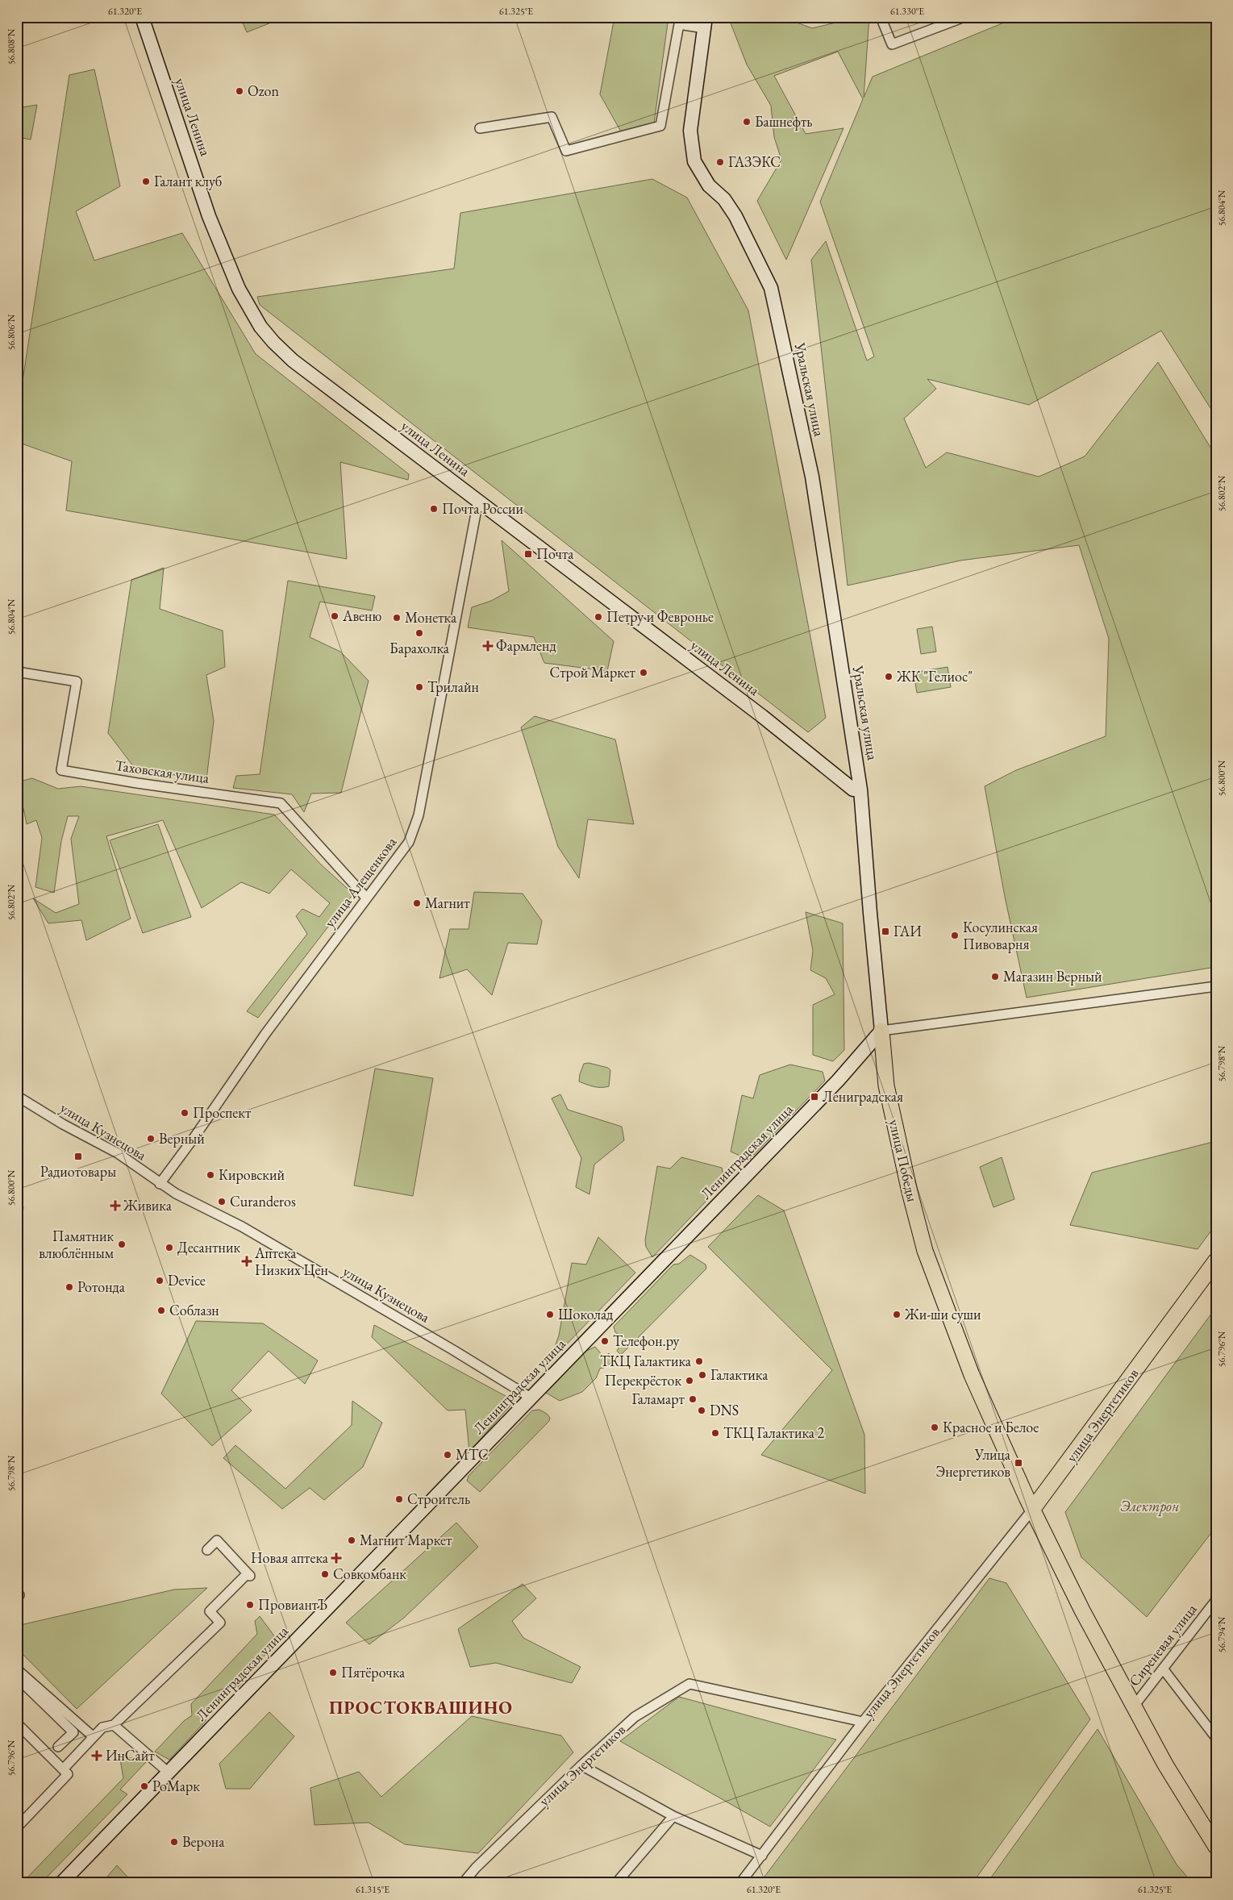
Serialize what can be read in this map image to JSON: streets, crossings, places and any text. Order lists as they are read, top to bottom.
{
  "streets": {
    "main road": [
      "улица Ленина",
      "Уральская улица",
      "Ленинградская улица",
      "улица Победы",
      "улица Энергетиков"
    ],
    "street": [
      "Таховская улица",
      "улица Алещенкова",
      "улица Кузнецова",
      "Сиреневая улица"
    ]
  },
  "crossings": [
    ["улица Ленина", "Уральская улица"],
    ["улица Ленина", "улица Алещенкова"],
    ["улица Ленина", "улица Победы"],
    ["Уральская улица", "улица Победы"],
    ["Таховская улица", "улица Алещенкова"],
    ["улица Алещенкова", "улица Кузнецова"],
    ["улица Кузнецова", "Ленинградская улица"],
    ["Ленинградская улица", "улица Победы"],
    ["улица Победы", "улица Энергетиков"],
    ["улица Победы", "Сиреневая улица"]
  ],
  "districts": ["ПРОСТОКВАШИНО"],
  "parks": ["Электрон"],
  "places": {
    "other": [
      "Ozon",
      "Башнефть",
      "ГАЗЭКС",
      "Галант клуб",
      "Почта России",
      "Авеню",
      "Петру и Февронье",
      "Монетка",
      "Барахолка",
      "Строй Маркет",
      "ЖК \"Гелиос\"",
      "Трилайн",
      "Магнит",
      "Косулинская Пивоварня",
      "Магазин Верный",
      "Проспект",
      "Верный",
      "Кировский",
      "Curanderos",
      "Памятник влюблённым",
      "Десантник",
      "Device",
      "Ротонда",
      "Соблазн",
      "Шоколад",
      "Жи-ши суши",
      "Телефон.ру",
      "ТКЦ Галактика",
      "Галактика",
      "Перекрёсток",
      "Галамарт",
      "DNS",
      "Красное и Белое",
      "ТКЦ Галактика 2",
      "МТС",
      "Строитель",
      "Магнит Маркет",
      "Совкомбанк",
      "ПровиантЪ",
      "Пятёрочка",
      "РоМарк",
      "Верона"
    ],
    "transit": [
      "Почта",
      "ГАИ",
      "Лениградская",
      "Радиотовары",
      "Улица Энергетиков"
    ],
    "health": [
      "Фармленд",
      "Живика",
      "Аптека Низких Цен",
      "Новая аптека",
      "ИнСайт"
    ]
  },
  "coordinates": [
    "61.320°E",
    "61.325°E",
    "61.330°E",
    "56.808°N",
    "56.804°N",
    "56.806°N",
    "56.802°N",
    "56.800°N",
    "56.798°N",
    "56.796°N",
    "56.794°N",
    "61.315°E"
  ]
}
